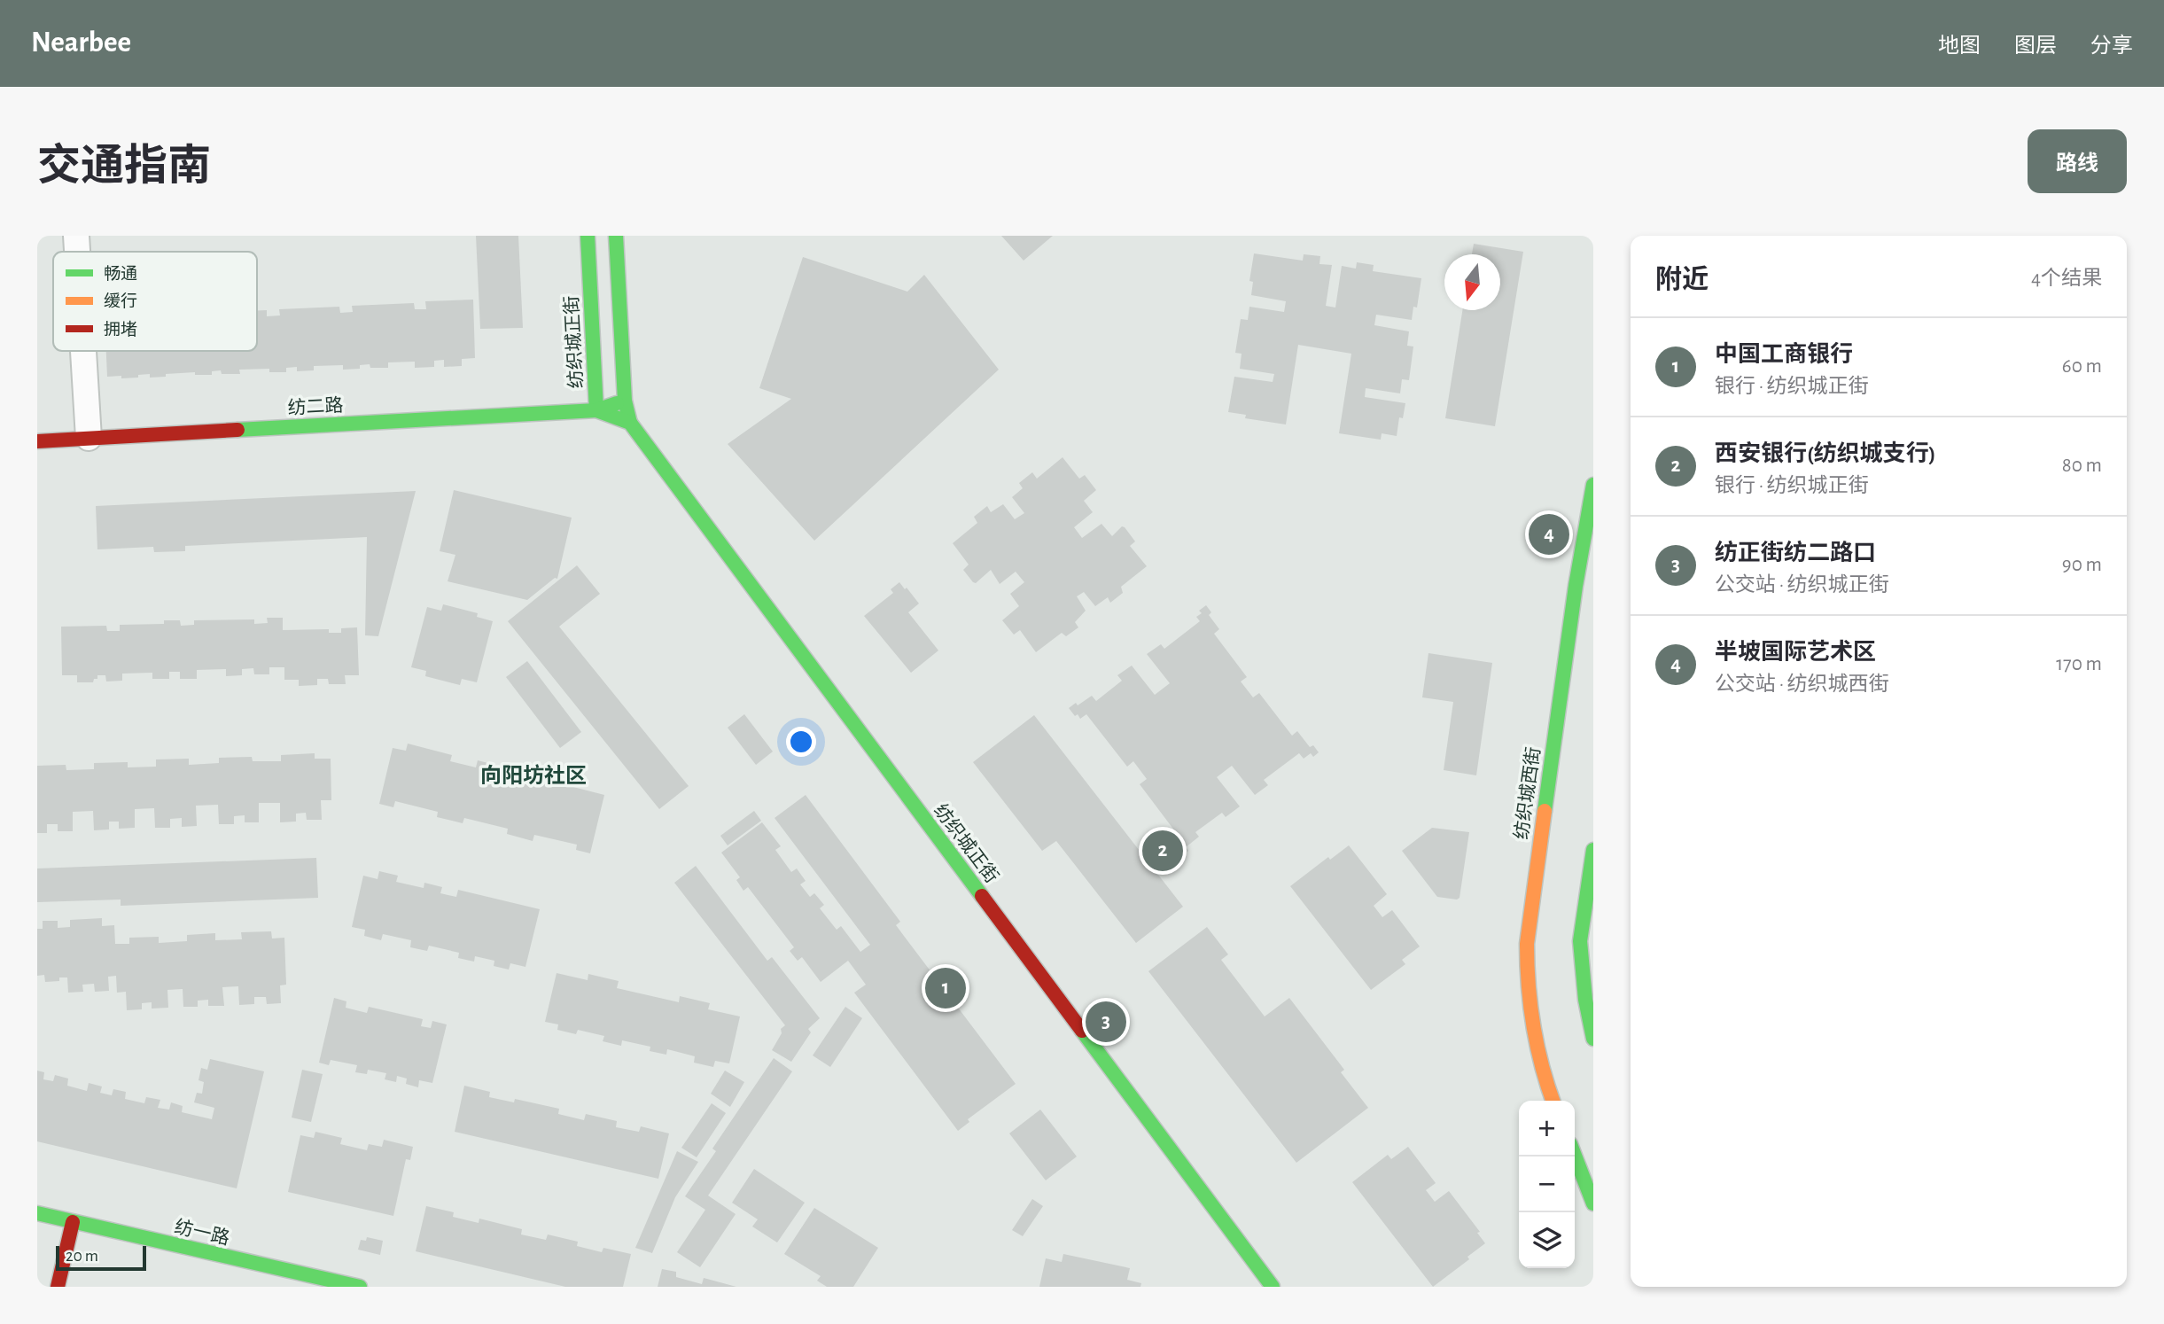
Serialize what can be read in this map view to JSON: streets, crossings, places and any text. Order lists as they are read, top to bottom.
{
  "streets": {
    "street": [
      "纺织城正街",
      "纺二路",
      "纺织城西街",
      "纺一路"
    ]
  },
  "crossings": [
    ["纺织城正街", "纺二路"]
  ],
  "districts": ["向阳坊社区"],
  "legend": ["畅通", "缓行", "拥堵"],
  "scale_bar": "20 m",
  "north": "bottom",
  "page": {
    "header": "Nearbee",
    "nav": ["地图", "图层", "分享"],
    "title": "交通指南",
    "buttons": "路线",
    "heading": ["附近", "4个结果"],
    "list": [
      {
        "mark": "1",
        "name": "中国工商银行",
        "note": "银行 · 纺织城正街",
        "value": "60 m"
      },
      {
        "mark": "2",
        "name": "西安银行(纺织城支行)",
        "note": "银行 · 纺织城正街",
        "value": "80 m"
      },
      {
        "mark": "3",
        "name": "纺正街纺二路口",
        "note": "公交站 · 纺织城正街",
        "value": "90 m"
      },
      {
        "mark": "4",
        "name": "半坡国际艺术区",
        "note": "公交站 · 纺织城西街",
        "value": "170 m"
      }
    ],
    "pins": [
      "4",
      "2",
      "1",
      "3"
    ],
    "map_buttons": ["+", "−"],
    "scale": "20 m"
  }
}
